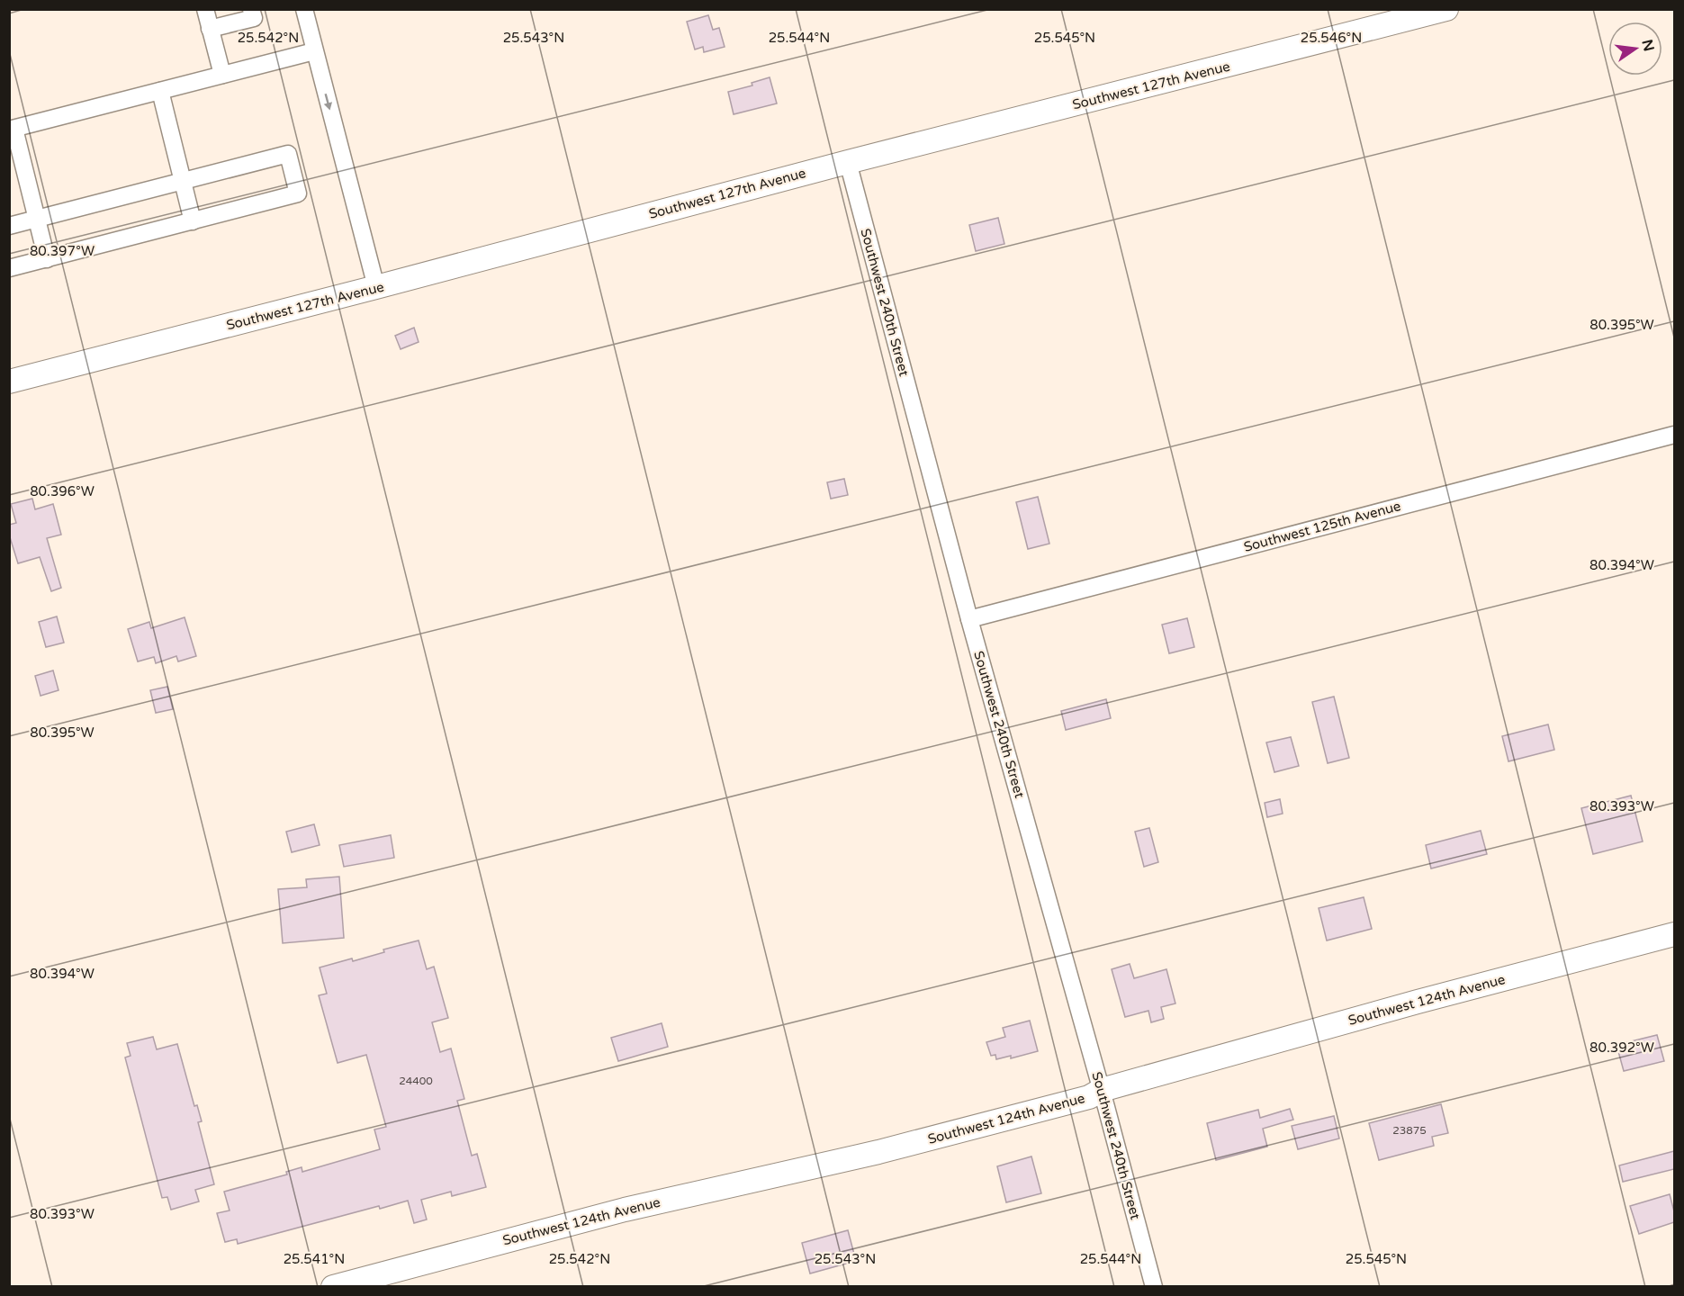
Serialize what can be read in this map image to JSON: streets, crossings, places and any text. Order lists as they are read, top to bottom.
{
  "streets": {
    "street": [
      "Southwest 127th Avenue",
      "Southwest 240th Street",
      "Southwest 125th Avenue",
      "Southwest 124th Avenue"
    ]
  },
  "crossings": [
    ["Southwest 127th Avenue", "Southwest 240th Street"],
    ["Southwest 240th Street", "Southwest 125th Avenue"],
    ["Southwest 240th Street", "Southwest 124th Avenue"]
  ],
  "house_numbers": ["24400", "23875"],
  "north": "right",
  "coordinates": [
    "25.542°N",
    "25.543°N",
    "25.544°N",
    "25.545°N",
    "25.546°N",
    "80.397°W",
    "80.395°W",
    "80.396°W",
    "80.394°W",
    "80.393°W",
    "80.392°W",
    "25.541°N"
  ]
}
